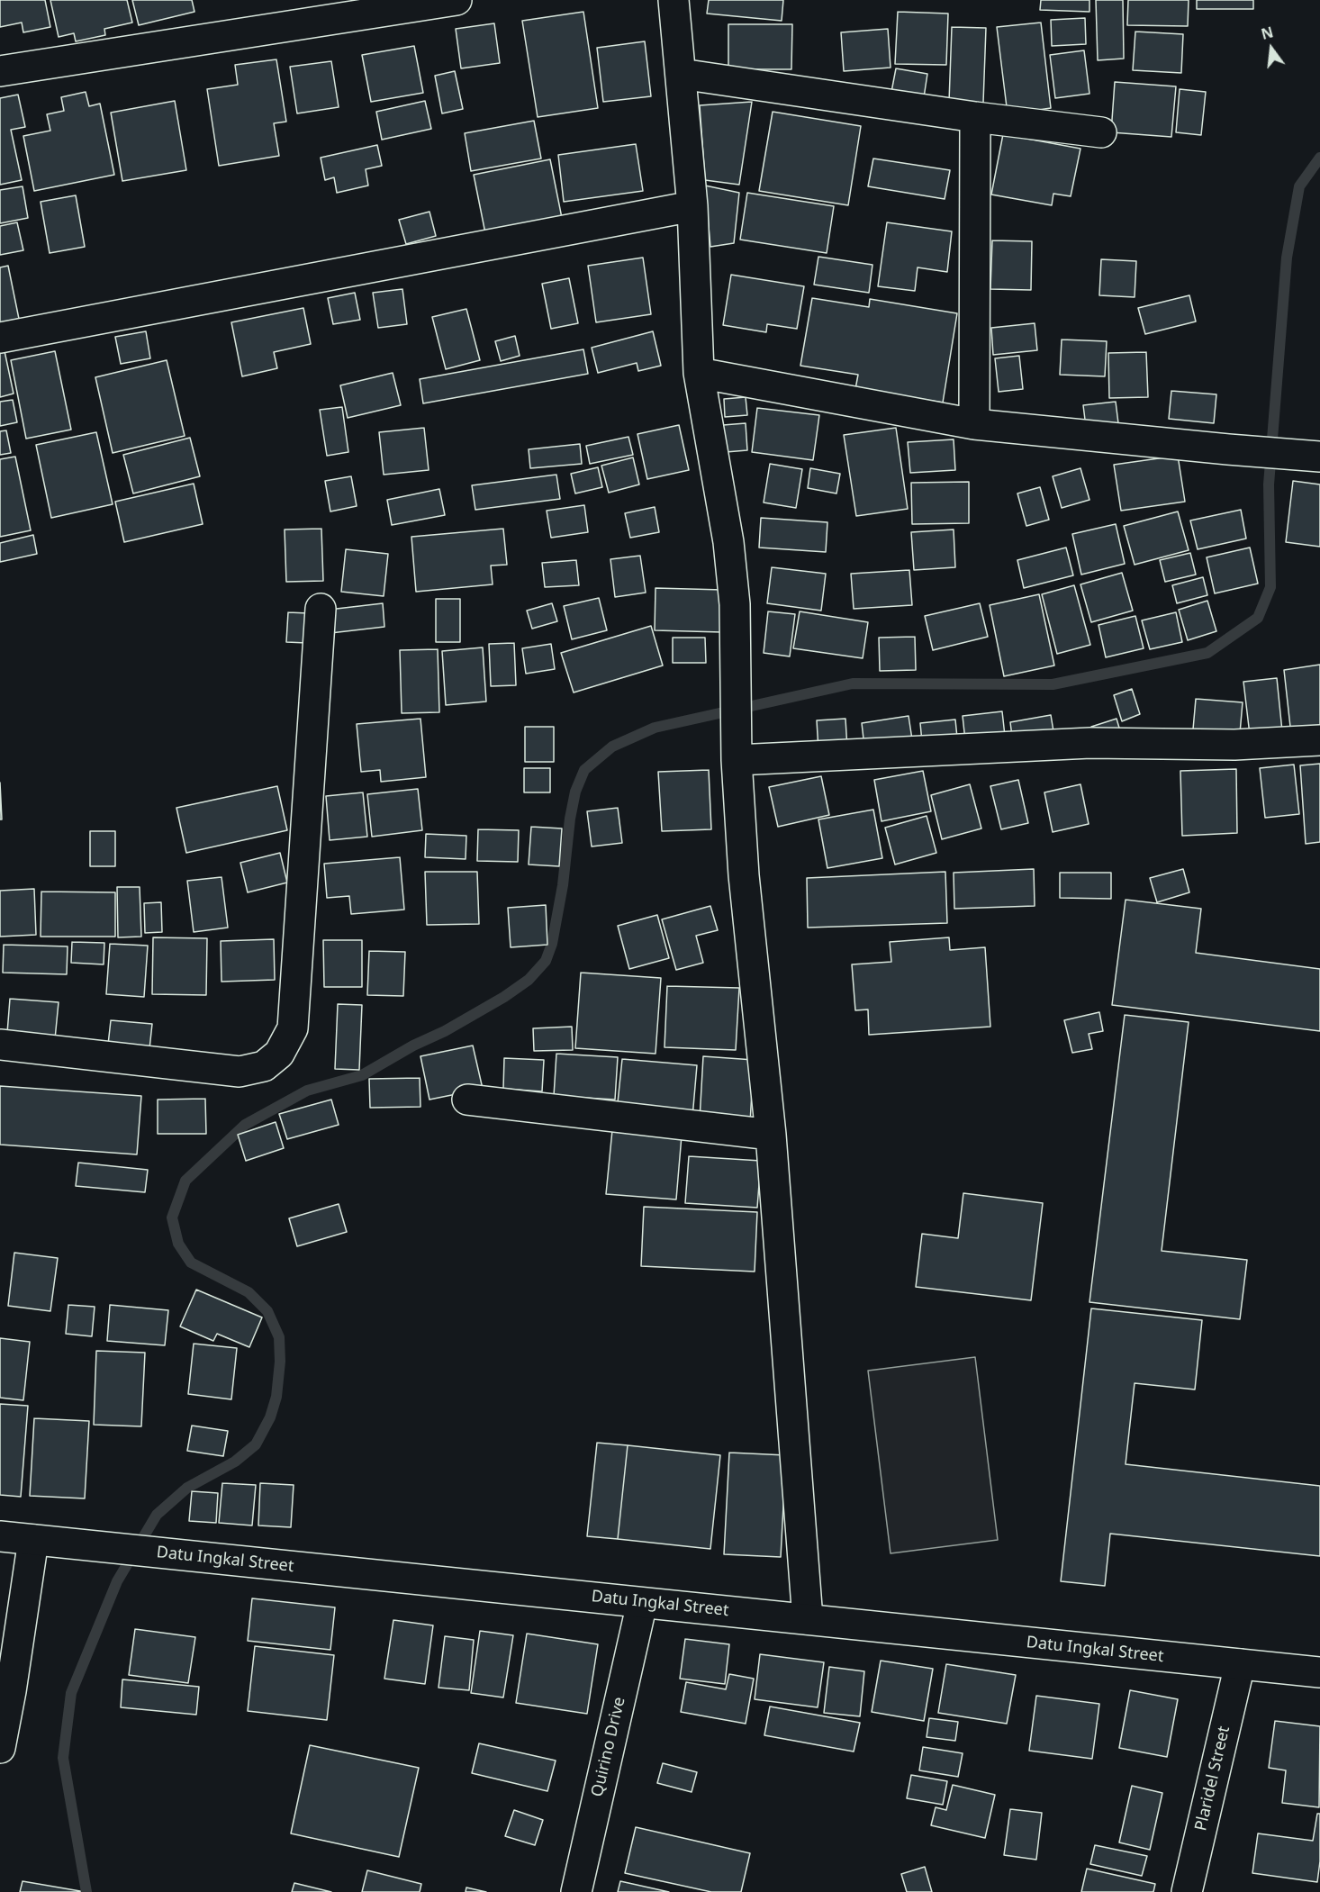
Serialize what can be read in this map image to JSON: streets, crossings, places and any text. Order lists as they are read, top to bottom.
{
  "streets": {
    "street": ["Datu Ingkal Street", "Quirino Drive", "Plaridel Street"]
  },
  "crossings": [
    ["Datu Ingkal Street", "Quirino Drive"],
    ["Datu Ingkal Street", "Plaridel Street"]
  ],
  "north": "top"
}
